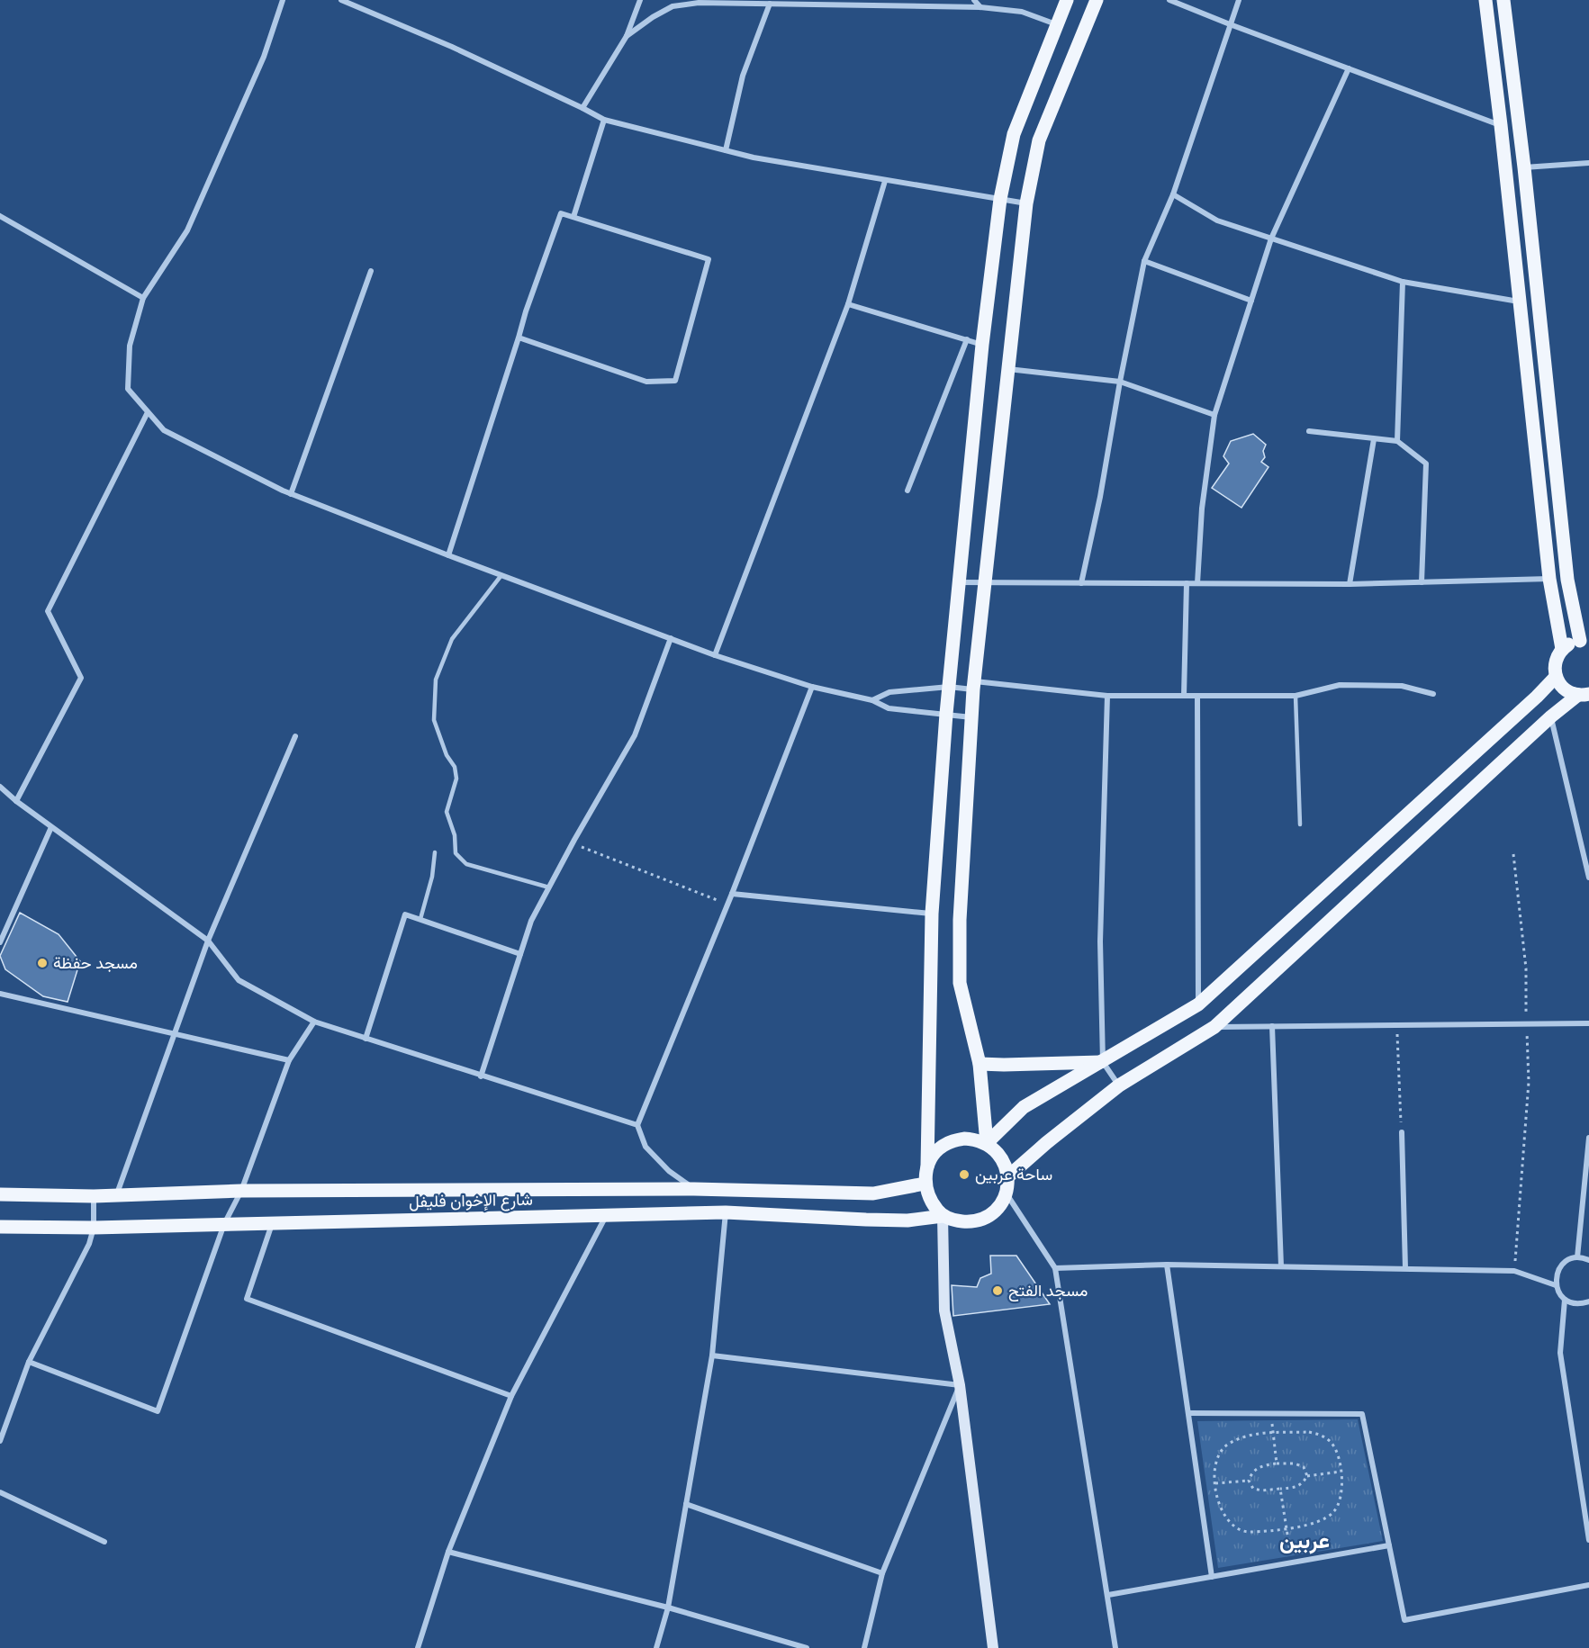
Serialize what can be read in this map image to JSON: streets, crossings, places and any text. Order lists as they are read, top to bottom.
{
  "streets": {
    "main road": ["شارع الإخوان فليفل"]
  },
  "districts": ["عربين"],
  "places": ["مسجد حفظة", "ساحة عربين", "مسجد الفتح"]
}
